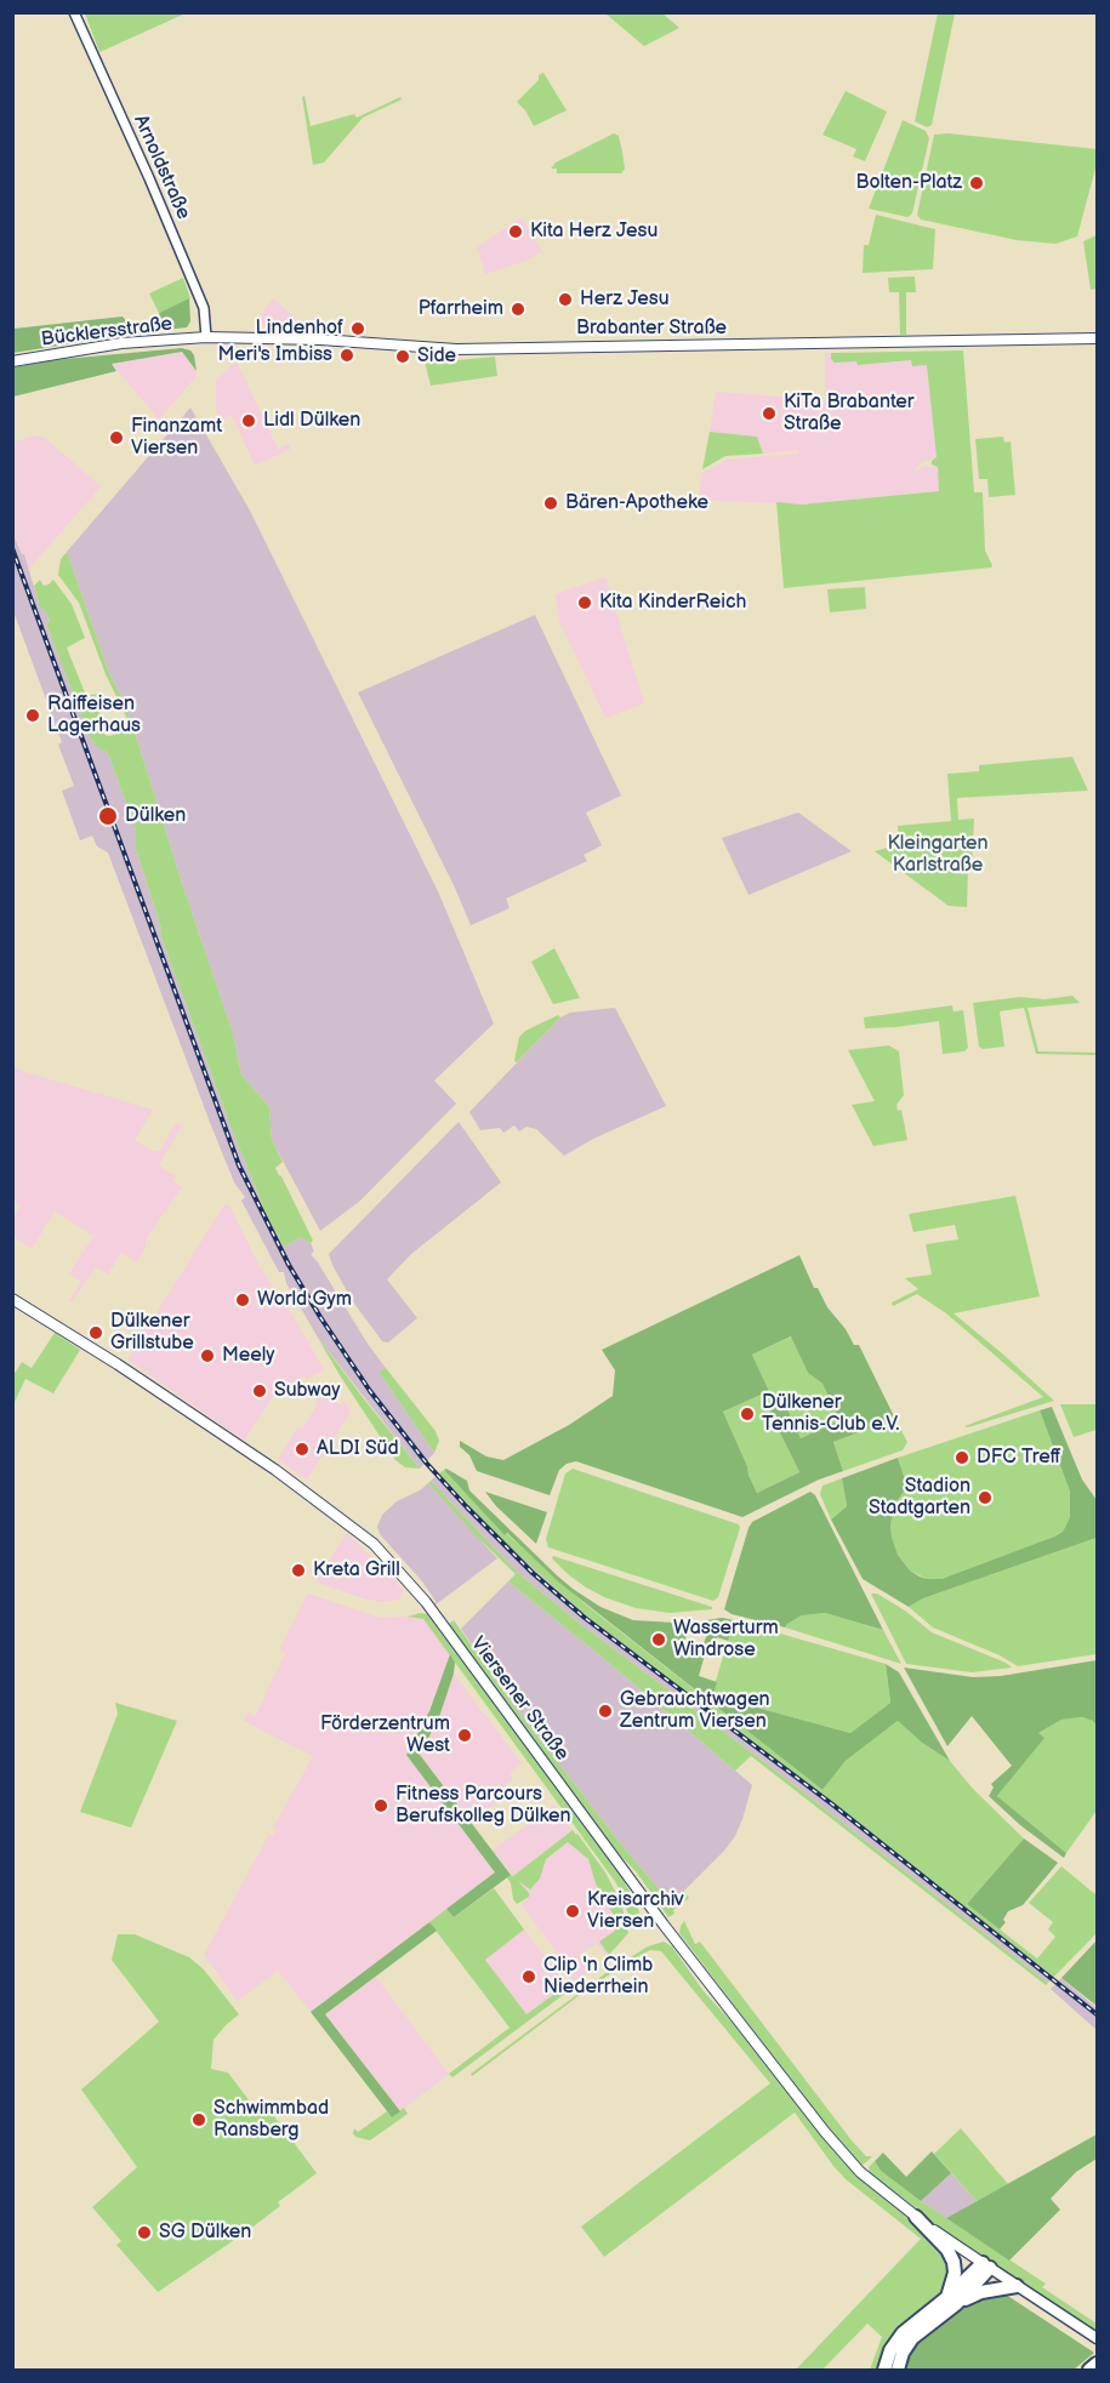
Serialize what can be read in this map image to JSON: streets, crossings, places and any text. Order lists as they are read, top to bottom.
{
  "streets": {
    "main road": ["Brabanter Straße", "Bücklersstraße", "Viersener Straße"],
    "street": ["Arnoldstraße"]
  },
  "crossings": [
    ["Arnoldstraße", "Brabanter Straße"],
    ["Arnoldstraße", "Bücklersstraße"],
    ["Brabanter Straße", "Bücklersstraße"]
  ],
  "parks": ["Kleingarten Karlstraße"],
  "places": [
    "Bolten-Platz",
    "Kita Herz Jesu",
    "Herz Jesu",
    "Pfarrheim",
    "Lindenhof",
    "Meri's Imbiss",
    "Side",
    "KiTa Brabanter Straße",
    "Lidl Dülken",
    "Finanzamt Viersen",
    "Bären-Apotheke",
    "Kita KinderReich",
    "Raiffeisen Lagerhaus",
    "Dülken",
    "World Gym",
    "Dülkener Grillstube",
    "Meely",
    "Subway",
    "Dülkener Tennis-Club e.V.",
    "ALDI Süd",
    "DFC Treff",
    "Stadion Stadtgarten",
    "Kreta Grill",
    "Wasserturm Windrose",
    "Gebrauchtwagen Zentrum Viersen",
    "Förderzentrum West",
    "Fitness Parcours Berufskolleg Dülken",
    "Kreisarchiv Viersen",
    "Clip 'n Climb Niederrhein",
    "Schwimmbad Ransberg",
    "SG Dülken"
  ]
}
